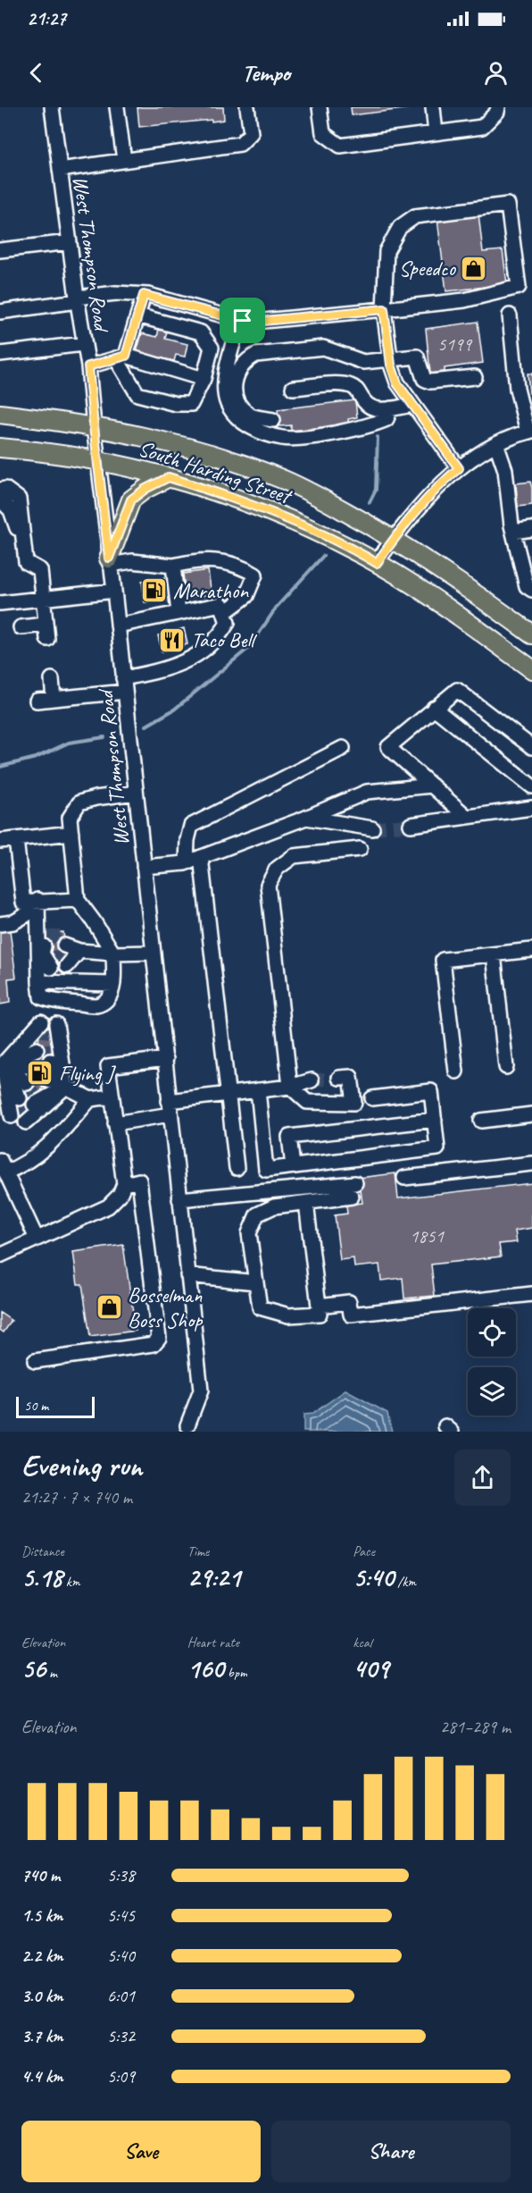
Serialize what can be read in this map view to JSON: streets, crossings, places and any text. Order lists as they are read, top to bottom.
{
  "streets": {
    "main road": ["South Harding Street"],
    "street": ["West Thompson Road"]
  },
  "crossings": [
    ["West Thompson Road", "South Harding Street"]
  ],
  "places": {
    "shop": ["Speedco", "Bosselman Boss Shop"],
    "fuel station": ["Marathon", "Flying J"],
    "restaurant": ["Taco Bell"]
  },
  "house_numbers": ["5199", "1851"],
  "scale_bar": "50 m",
  "page": {
    "status": "21:27",
    "header": "Tempo",
    "scale": "50 m",
    "heading": ["Evening run", "21:27 · 7 × 740 m"],
    "stats": [
      ["Distance", "5.18 km"],
      ["Time", "29:21"],
      ["Pace", "5:40 /km"],
      ["Elevation", "56 m"],
      ["Heart rate", "160 bpm"],
      ["kcal", "409"]
    ],
    "chart": ["Elevation", "281–289 m"],
    "list": [
      {
        "name": "740 m",
        "note": "5:38"
      },
      {
        "name": "1.5 km",
        "note": "5:45"
      },
      {
        "name": "2.2 km",
        "note": "5:40"
      },
      {
        "name": "3.0 km",
        "note": "6:01"
      },
      {
        "name": "3.7 km",
        "note": "5:32"
      },
      {
        "name": "4.4 km",
        "note": "5:09"
      }
    ],
    "buttons": ["Save", "Share"]
  }
}
